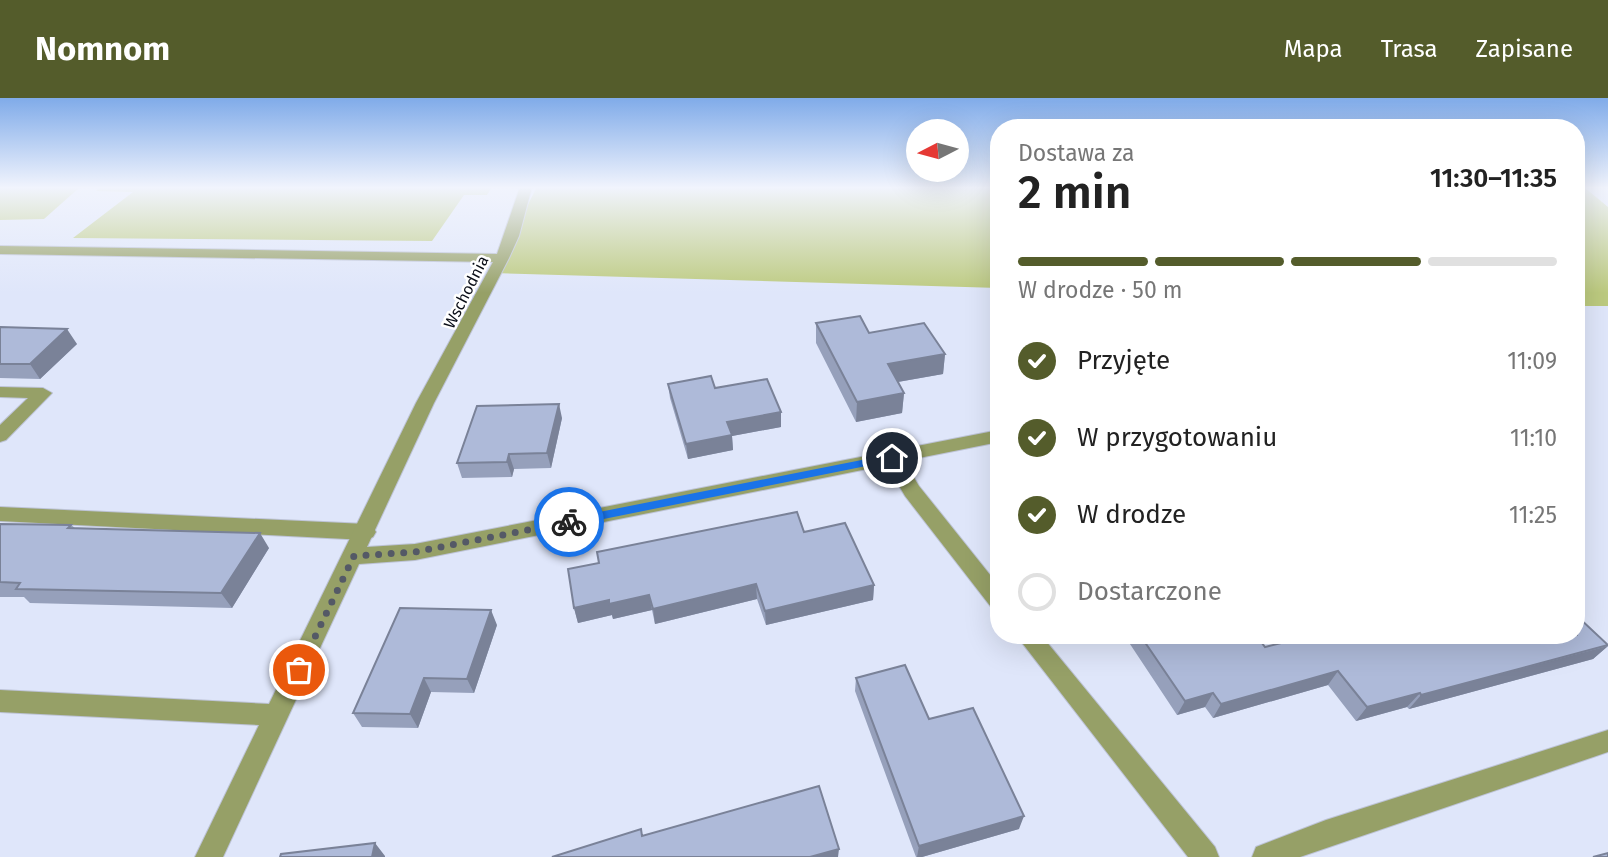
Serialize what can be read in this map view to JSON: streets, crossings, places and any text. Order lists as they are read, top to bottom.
{
  "streets": {
    "street": ["Wschodnia"]
  },
  "north": "left",
  "page": {
    "header": "Nomnom",
    "nav": ["Mapa", "Trasa", "Zapisane"],
    "heading": ["2 min", "Dostawa za", "11:30–11:35"],
    "bar": "W drodze · 50 m",
    "list": [
      ["Przyjęte", "11:09"],
      ["W przygotowaniu", "11:10"],
      ["W drodze", "11:25"],
      "Dostarczone"
    ]
  }
}
